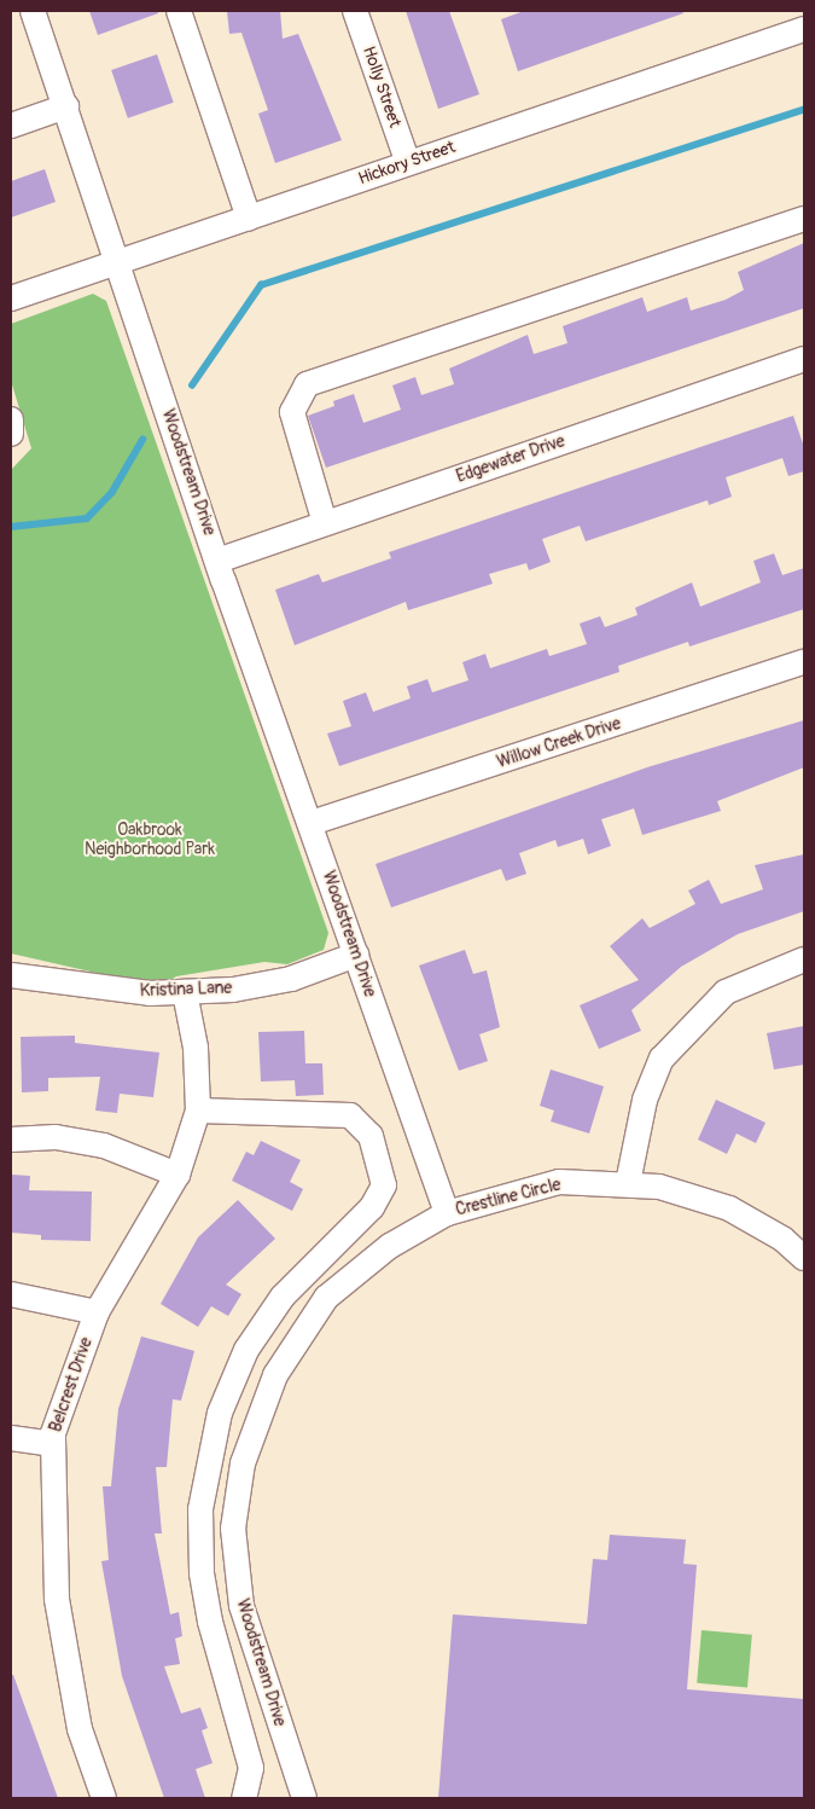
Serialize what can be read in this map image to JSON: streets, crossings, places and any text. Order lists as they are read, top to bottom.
{
  "streets": {
    "street": [
      "Holly Street",
      "Hickory Street",
      "Edgewater Drive",
      "Woodstream Drive",
      "Willow Creek Drive",
      "Kristina Lane",
      "Crestline Circle",
      "Belcrest Drive"
    ]
  },
  "crossings": [
    ["Holly Street", "Hickory Street"],
    ["Hickory Street", "Woodstream Drive"],
    ["Edgewater Drive", "Woodstream Drive"],
    ["Woodstream Drive", "Willow Creek Drive"],
    ["Woodstream Drive", "Kristina Lane"],
    ["Woodstream Drive", "Crestline Circle"],
    ["Kristina Lane", "Belcrest Drive"]
  ],
  "parks": ["Oakbrook Neighborhood Park"]
}
